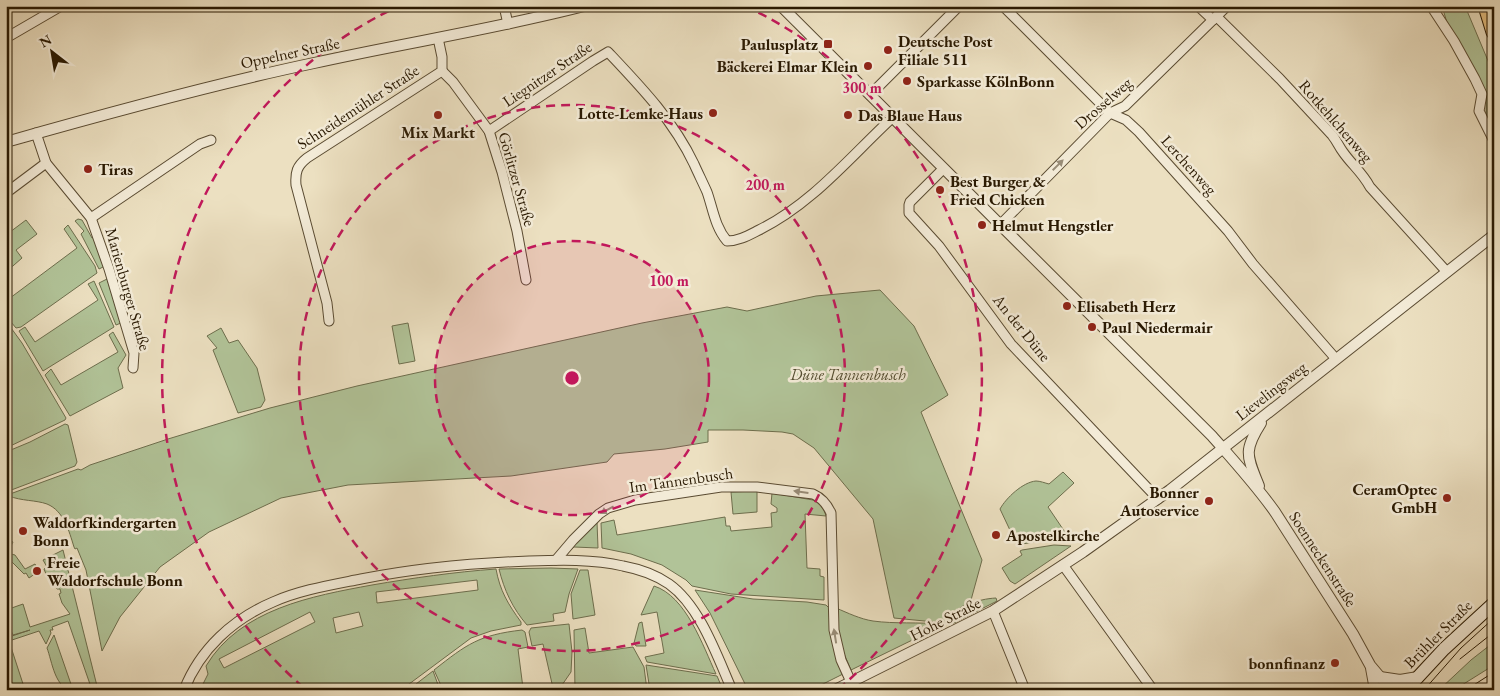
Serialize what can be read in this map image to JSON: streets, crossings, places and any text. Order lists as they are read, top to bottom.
{
  "streets": {
    "main road": ["Brühler Straße"],
    "street": [
      "Oppelner Straße",
      "Liegnitzer Straße",
      "Drosselweg",
      "Schneidemühler Straße",
      "Rotkehlchenweg",
      "Lerchenweg",
      "Görlitzer Straße",
      "Marienburger Straße",
      "An der Düne",
      "Lievelingsweg",
      "Im Tannenbusch",
      "Soenneckenstraße",
      "Hohe Straße"
    ]
  },
  "crossings": [
    ["Oppelner Straße", "Schneidemühler Straße"],
    ["Oppelner Straße", "Marienburger Straße"],
    ["Liegnitzer Straße", "Görlitzer Straße"],
    ["Liegnitzer Straße", "Soenneckenstraße"],
    ["Drosselweg", "Rotkehlchenweg"],
    ["Drosselweg", "Lerchenweg"],
    ["Drosselweg", "Soenneckenstraße"],
    ["Schneidemühler Straße", "Görlitzer Straße"],
    ["Rotkehlchenweg", "Lievelingsweg"],
    ["Lerchenweg", "Lievelingsweg"],
    ["An der Düne", "Lievelingsweg"],
    ["An der Düne", "Soenneckenstraße"],
    ["Lievelingsweg", "Soenneckenstraße"],
    ["Lievelingsweg", "Hohe Straße"],
    ["Im Tannenbusch", "Hohe Straße"]
  ],
  "one_way": ["Drosselweg"],
  "parks": ["Düne Tannenbusch"],
  "places": {
    "transit": ["Paulusplatz"],
    "other": [
      "Deutsche Post Filiale 511",
      "Bäckerei Elmar Klein",
      "Sparkasse KölnBonn",
      "Lotte-Lemke-Haus",
      "Mix Markt",
      "Das Blaue Haus",
      "Tiras",
      "Best Burger & Fried Chicken",
      "Helmut Hengstler",
      "Elisabeth Herz",
      "Paul Niedermair",
      "CeramOptec GmbH",
      "Bonner Autoservice",
      "Waldorfkindergarten Bonn",
      "Apostelkirche",
      "Freie Waldorfschule Bonn",
      "bonnfinanz"
    ]
  },
  "north": "top left",
  "rings": ["300 m", "200 m", "100 m"]
}
